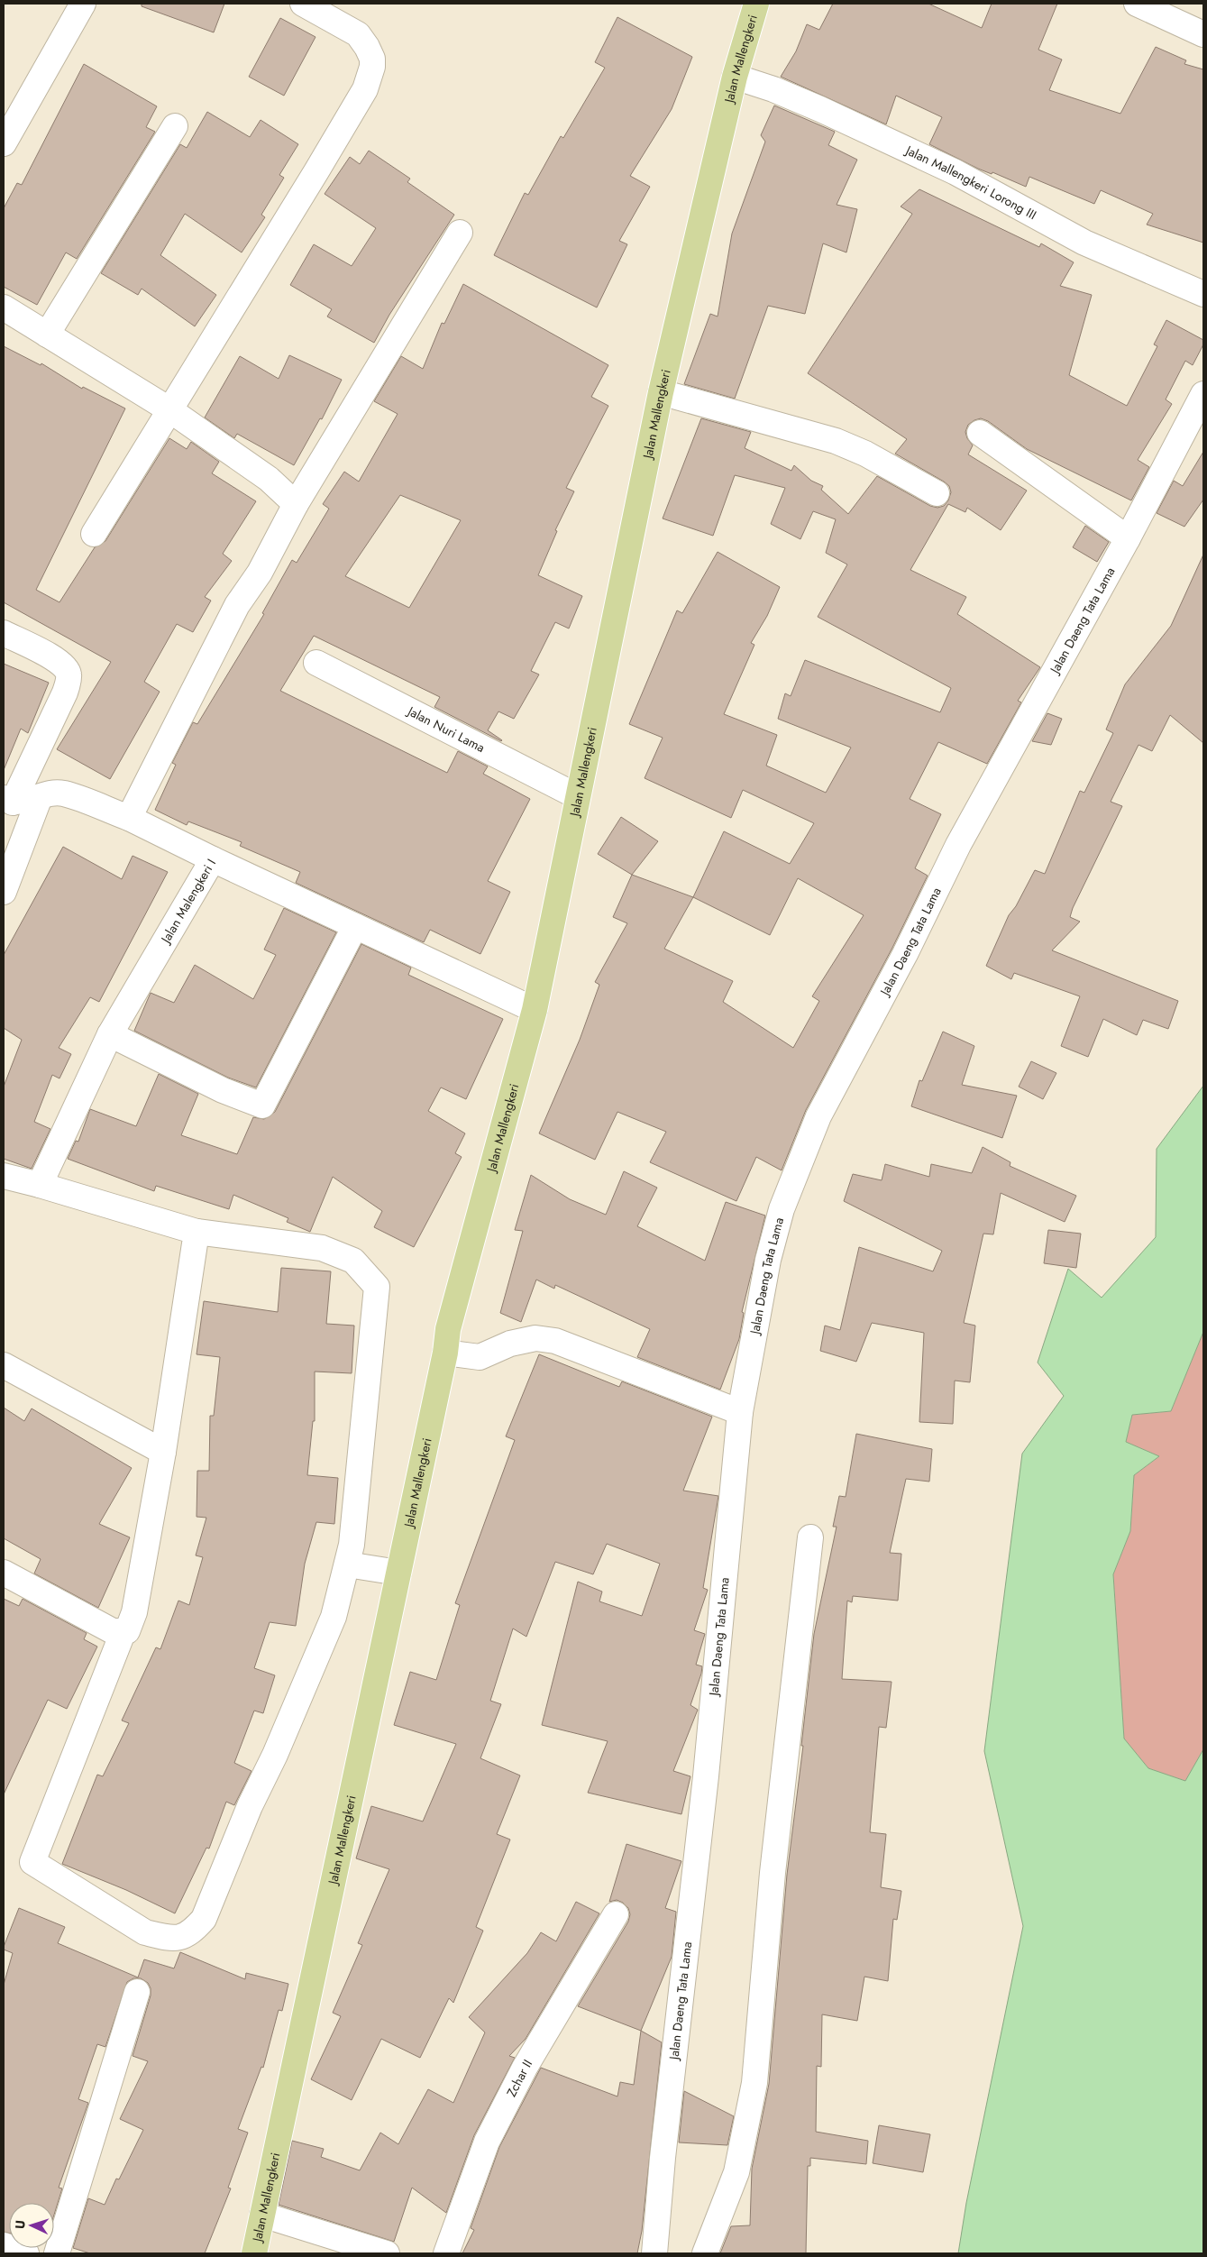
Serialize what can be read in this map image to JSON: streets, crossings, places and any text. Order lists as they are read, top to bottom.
{
  "streets": {
    "main road": ["Jalan Mallengkeri"],
    "street": [
      "Jalan Mallengkeri Lorong III",
      "Jalan Daeng Tata Lama",
      "Jalan Nuri Lama",
      "Jalan Malengkeri I",
      "Zchar II"
    ]
  },
  "crossings": [
    ["Jalan Mallengkeri", "Jalan Mallengkeri Lorong III"],
    ["Jalan Mallengkeri", "Jalan Nuri Lama"],
    ["Jalan Mallengkeri", "Jalan Malengkeri I"]
  ],
  "north": "left"
}
